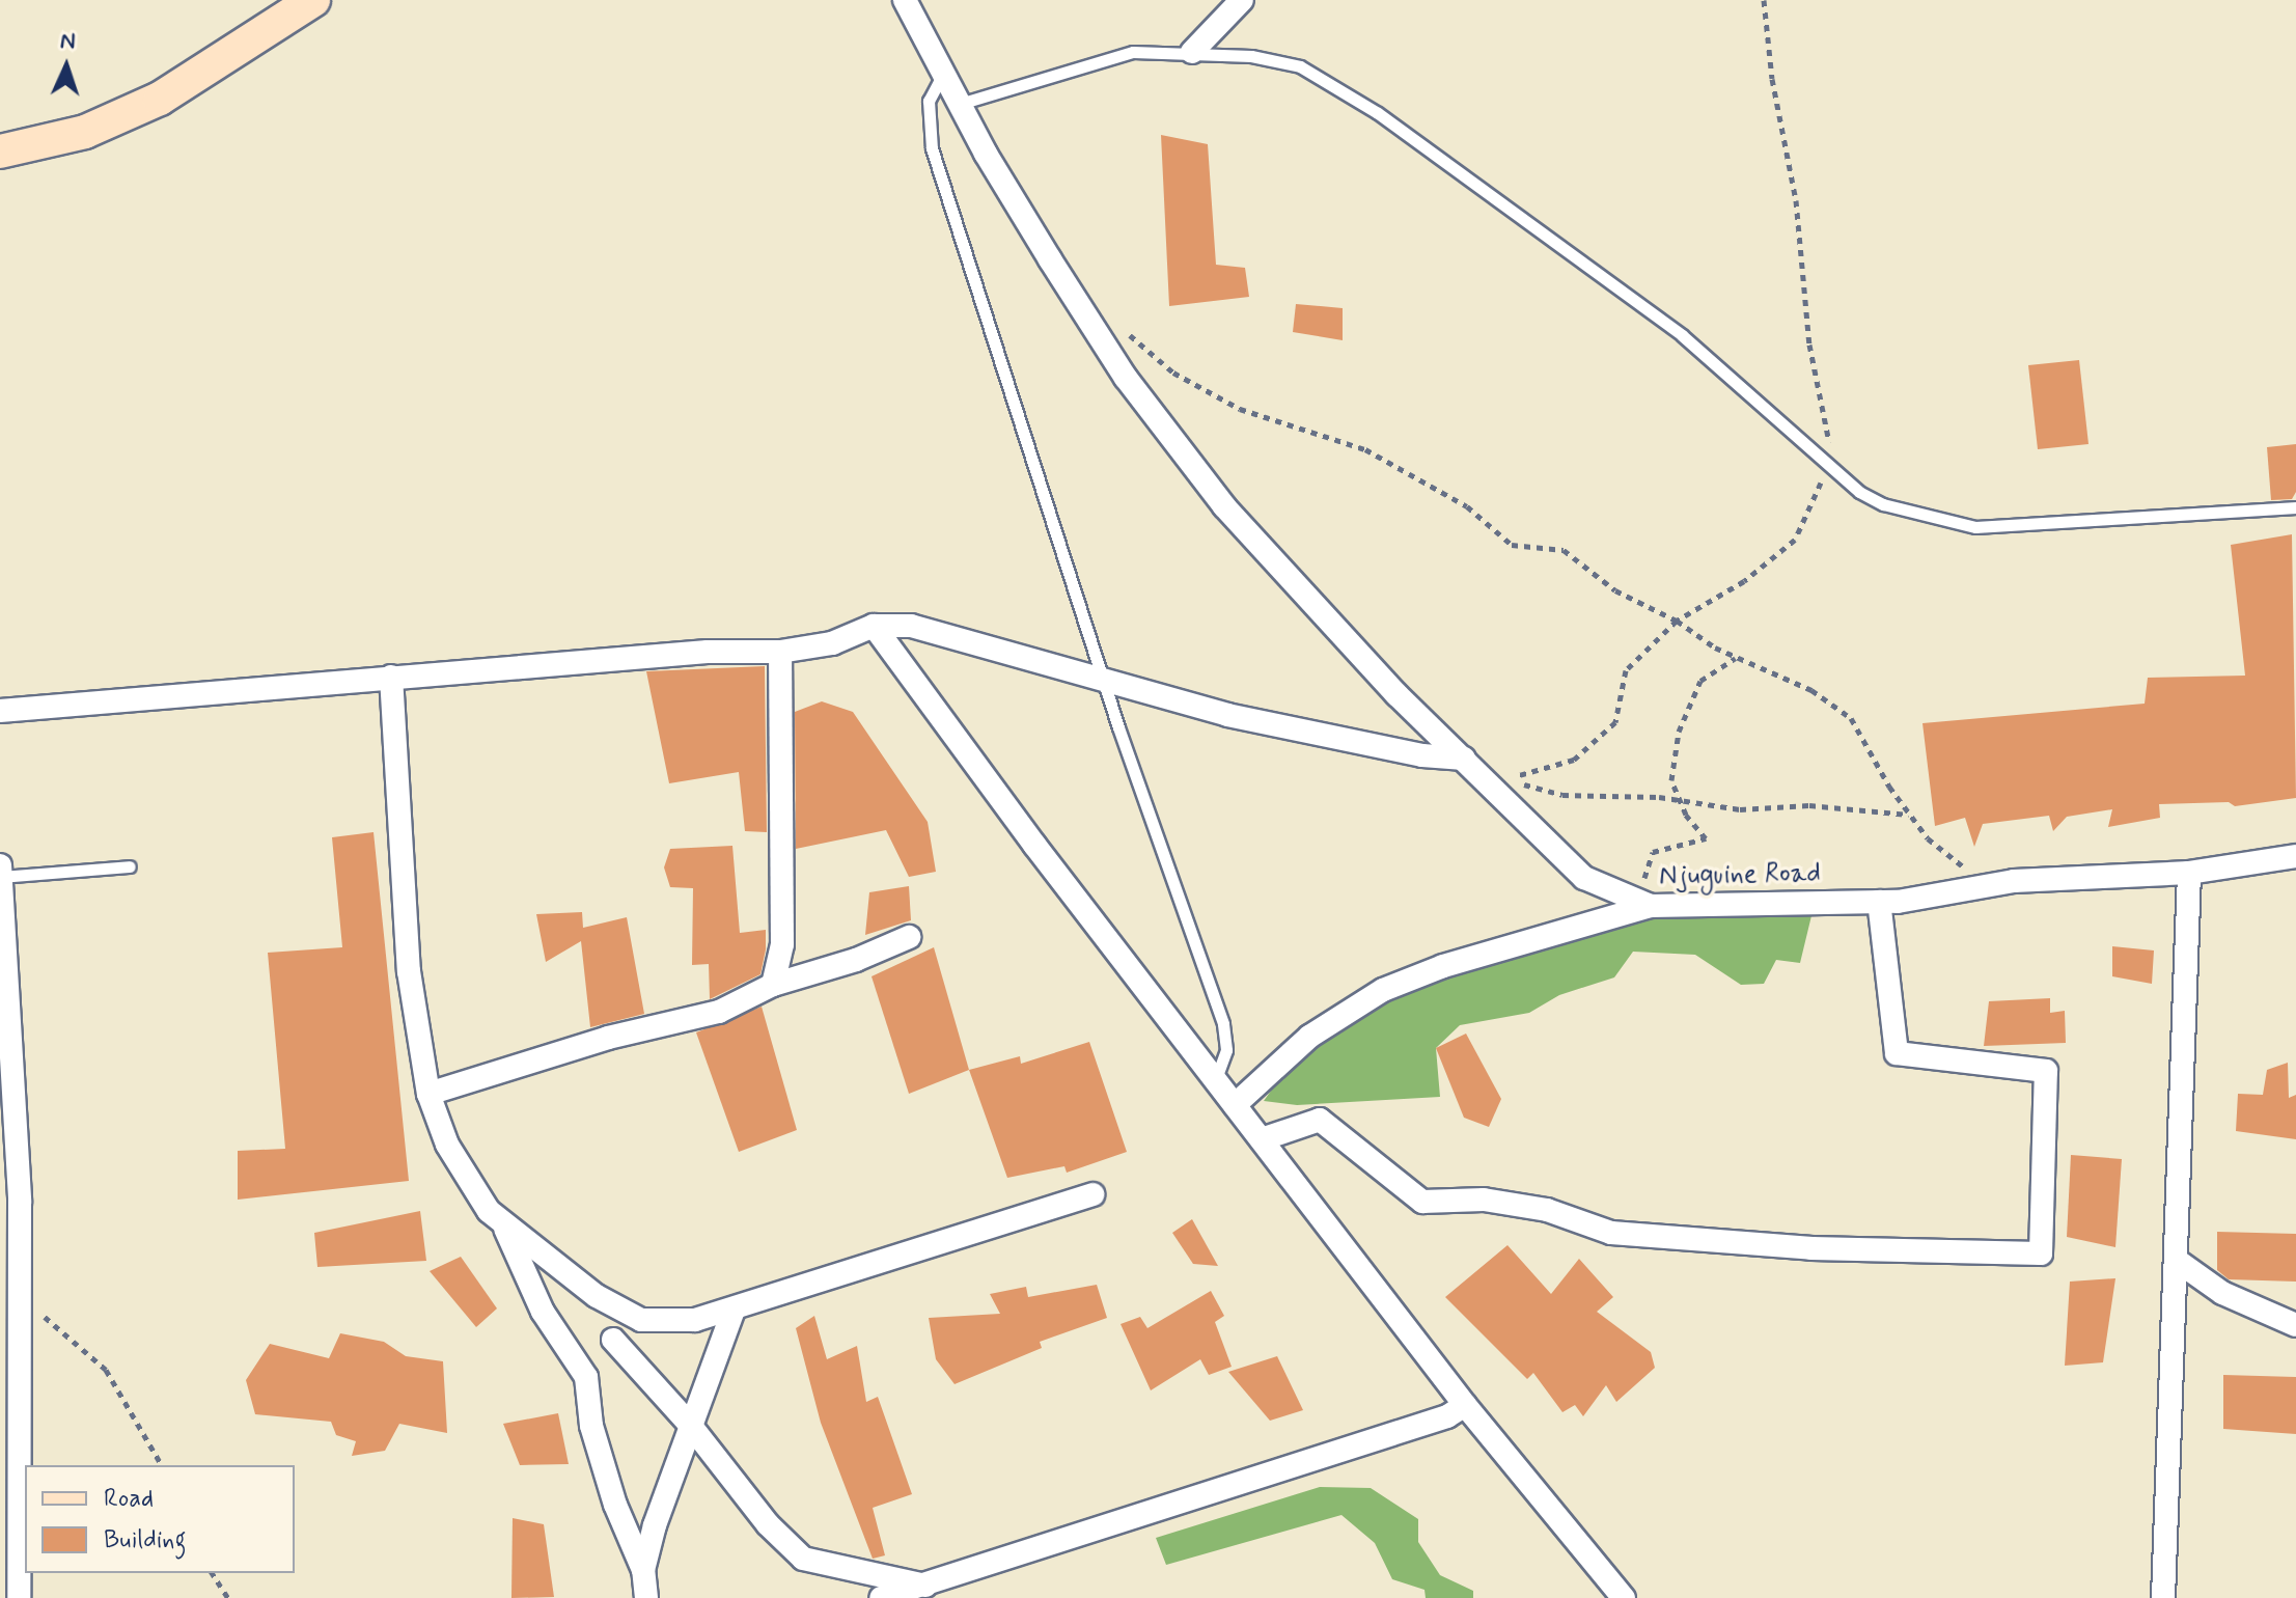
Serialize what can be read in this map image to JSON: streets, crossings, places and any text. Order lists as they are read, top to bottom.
{
  "streets": {
    "street": ["Njuguine Road"]
  },
  "legend": ["Road", "Building"],
  "north": "top"
}
